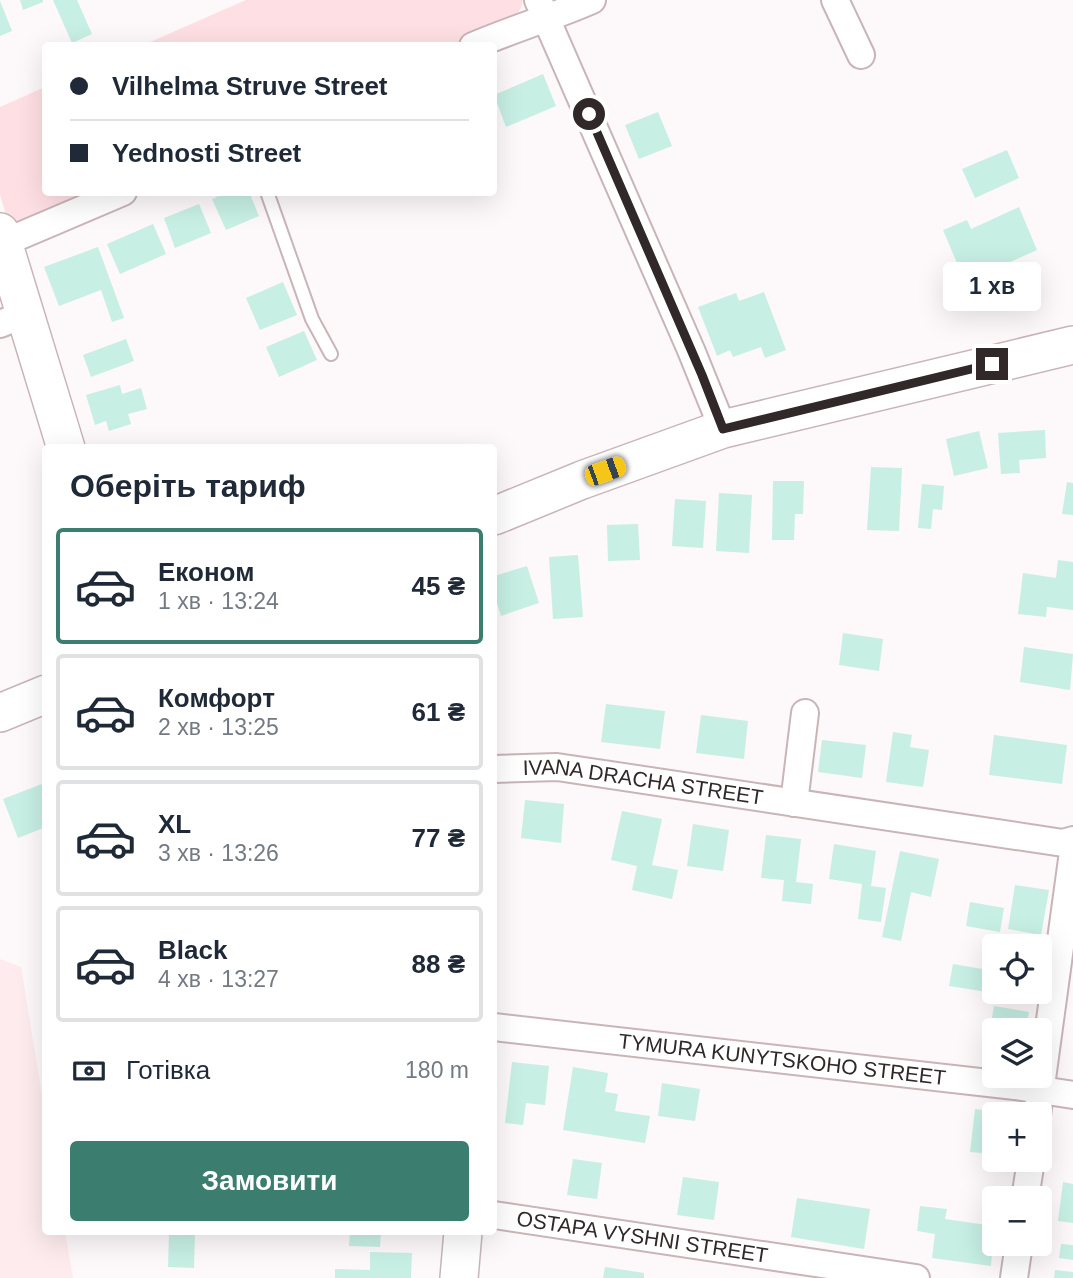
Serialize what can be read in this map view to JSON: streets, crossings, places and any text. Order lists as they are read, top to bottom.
{
  "streets": {
    "street": ["IVANA DRACHA STREET", "TYMURA KUNYTSKOHO STREET", "OSTAPA VYSHNI STREET"]
  },
  "page": {
    "banner": ["Vilhelma Struve Street", "Yednosti Street"],
    "bubble": "1 хв",
    "heading": "Оберіть тариф",
    "list": [
      {
        "name": "Економ",
        "note": "1 хв · 13:24",
        "value": "45 ₴"
      },
      {
        "name": "Комфорт",
        "note": "2 хв · 13:25",
        "value": "61 ₴"
      },
      {
        "name": "XL",
        "note": "3 хв · 13:26",
        "value": "77 ₴"
      },
      {
        "name": "Black",
        "note": "4 хв · 13:27",
        "value": "88 ₴"
      }
    ],
    "map_buttons": ["+", "−"],
    "pay": ["Готівка", "180 m"],
    "buttons": "Замовити"
  }
}
